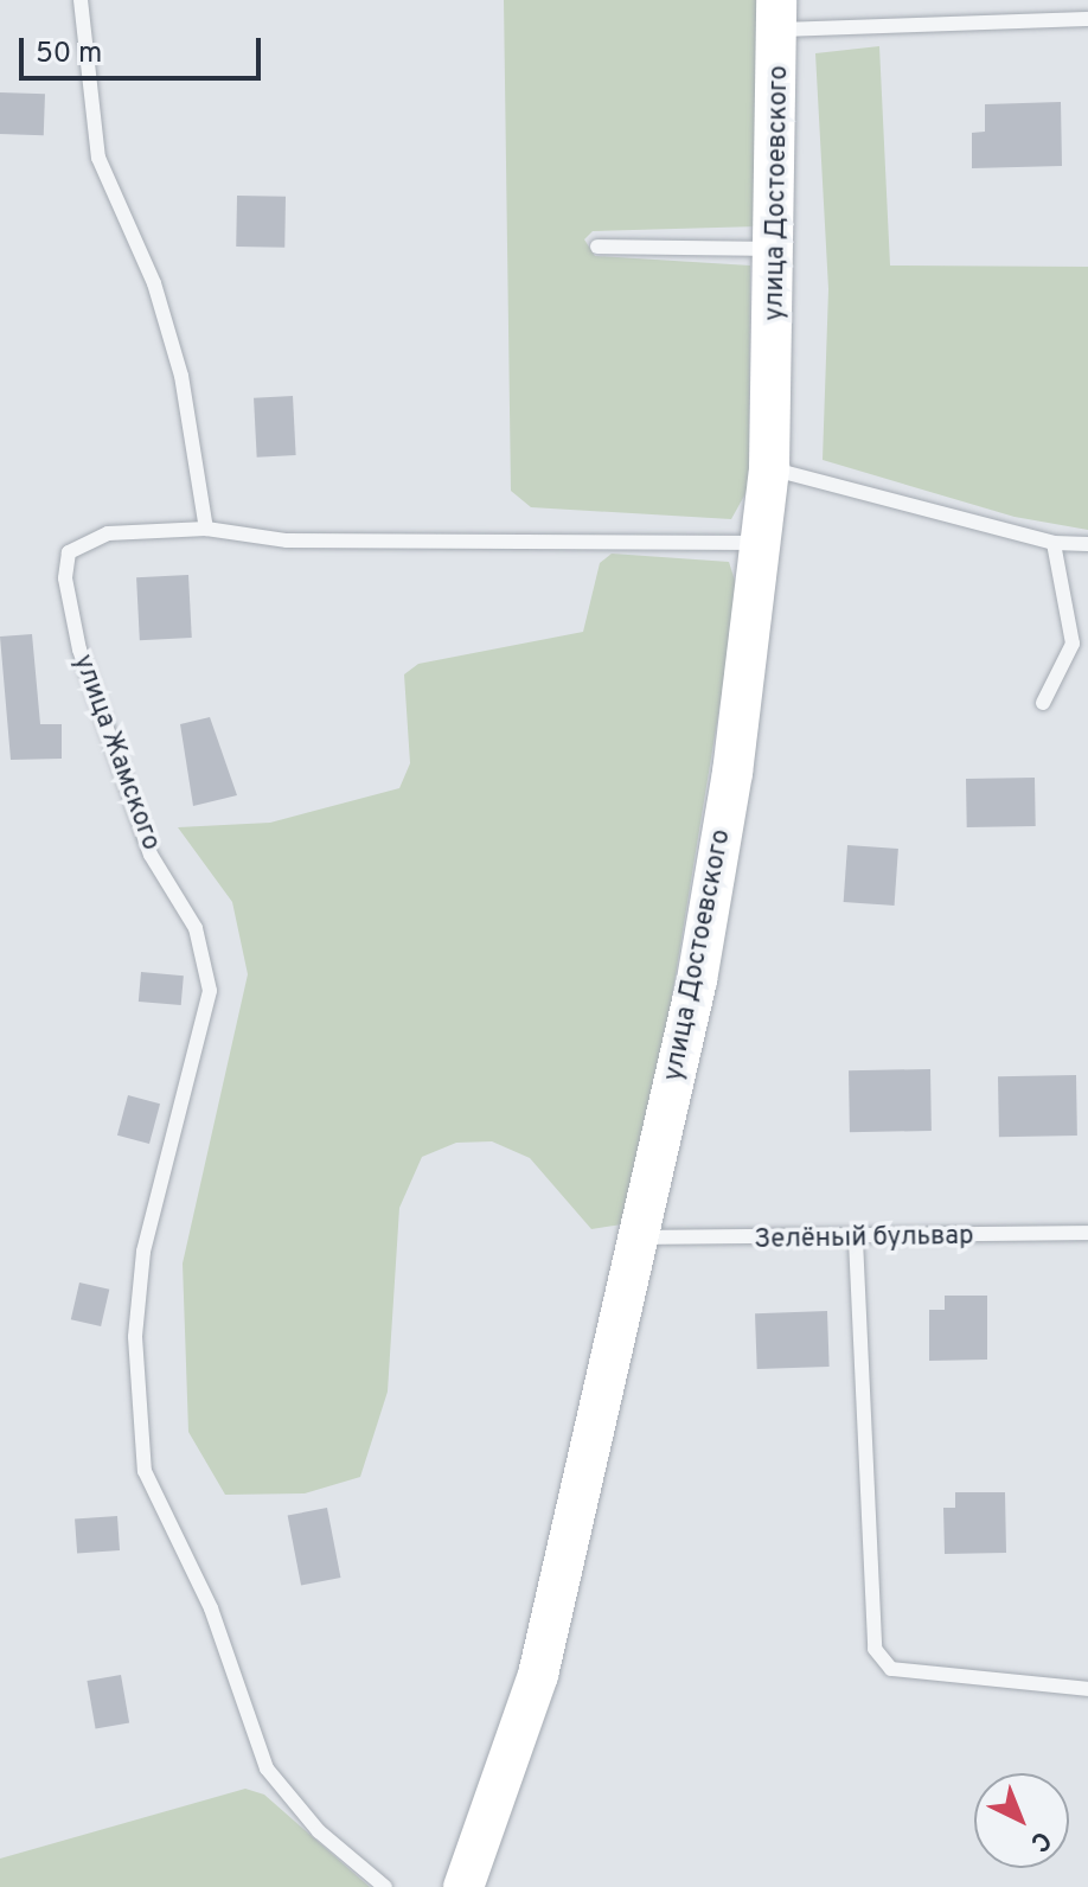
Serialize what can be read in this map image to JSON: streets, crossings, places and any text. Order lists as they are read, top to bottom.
{
  "streets": {
    "main road": ["улица Достоевского"],
    "lane": ["улица Жамского", "Зелёный бульвар"]
  },
  "crossings": [
    ["улица Достоевского", "Зелёный бульвар"]
  ],
  "scale_bar": "50 m",
  "north": "bottom right"
}
